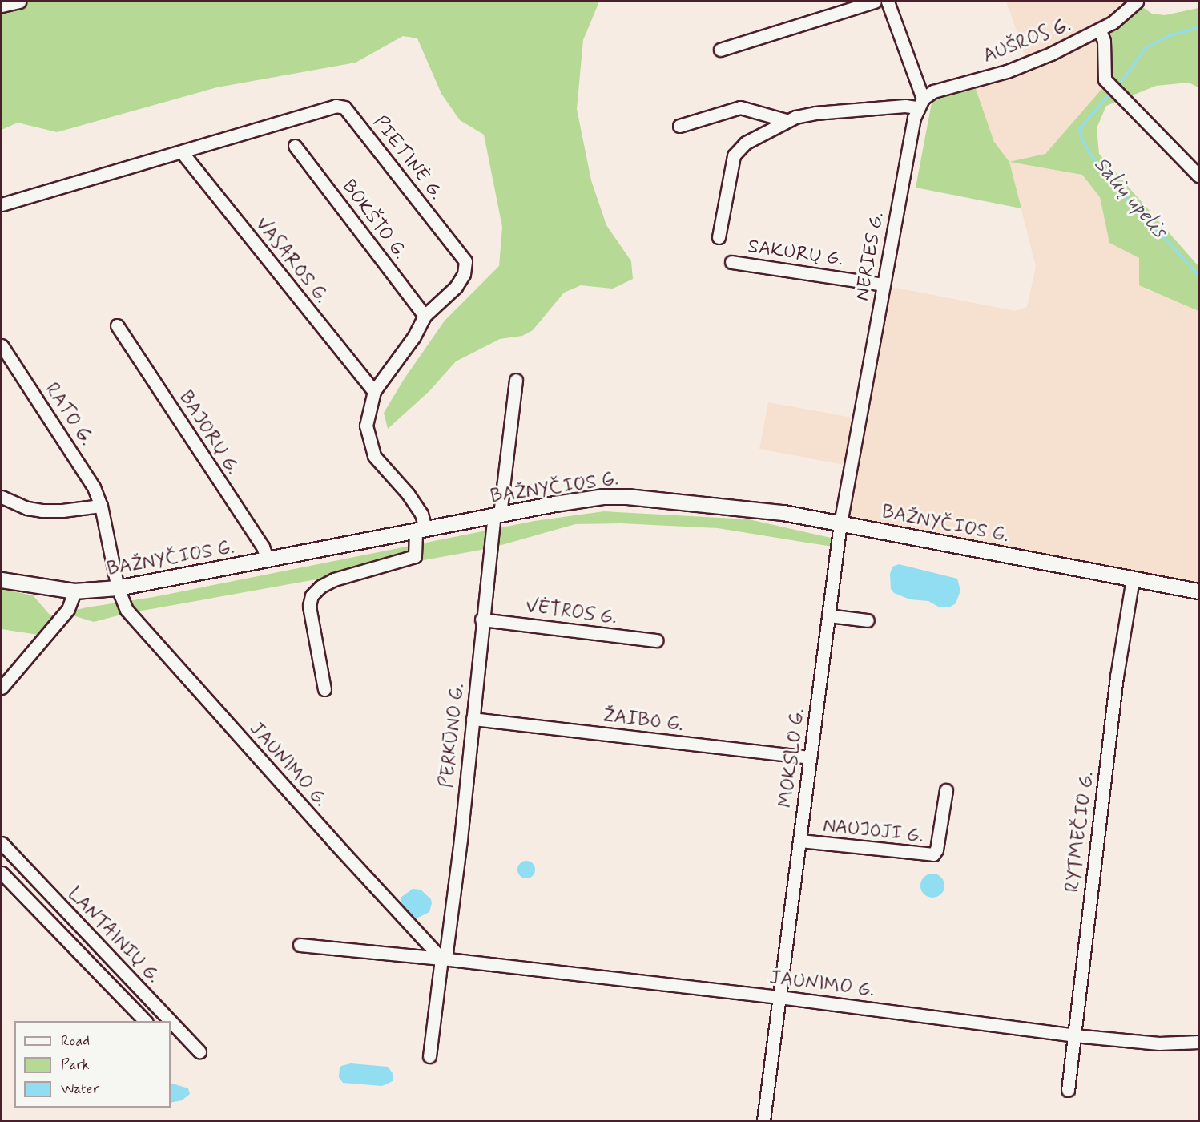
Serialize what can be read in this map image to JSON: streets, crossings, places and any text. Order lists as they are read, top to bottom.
{
  "streets": {
    "main road": ["BAŽNYČIOS G."],
    "street": [
      "AUŠROS G.",
      "PIETINĖ G.",
      "BOKŠTO G.",
      "SAKURŲ G.",
      "NERIES G.",
      "VASAROS G.",
      "RATO G.",
      "BAJORŲ G.",
      "VĖTROS G.",
      "ŽAIBO G.",
      "PERKŪNO G.",
      "MOKSLO G.",
      "JAUNIMO G.",
      "NAUJOJI G.",
      "RYTMEČIO G.",
      "LANTAINIŲ G."
    ]
  },
  "crossings": [
    ["AUŠROS G.", "NERIES G."],
    ["PIETINĖ G.", "BOKŠTO G."],
    ["PIETINĖ G.", "VASAROS G."],
    ["PIETINĖ G.", "BAŽNYČIOS G."],
    ["SAKURŲ G.", "NERIES G."],
    ["NERIES G.", "BAŽNYČIOS G."],
    ["NERIES G.", "MOKSLO G."],
    ["RATO G.", "BAŽNYČIOS G."],
    ["RATO G.", "JAUNIMO G."],
    ["BAJORŲ G.", "BAŽNYČIOS G."],
    ["BAŽNYČIOS G.", "PERKŪNO G."],
    ["BAŽNYČIOS G.", "MOKSLO G."],
    ["BAŽNYČIOS G.", "JAUNIMO G."],
    ["BAŽNYČIOS G.", "RYTMEČIO G."],
    ["VĖTROS G.", "PERKŪNO G."],
    ["ŽAIBO G.", "PERKŪNO G."],
    ["ŽAIBO G.", "MOKSLO G."],
    ["PERKŪNO G.", "JAUNIMO G."],
    ["MOKSLO G.", "JAUNIMO G."],
    ["MOKSLO G.", "NAUJOJI G."],
    ["JAUNIMO G.", "RYTMEČIO G."]
  ],
  "water": ["Salių upelis"],
  "legend": ["Road", "Park", "Water"]
}
